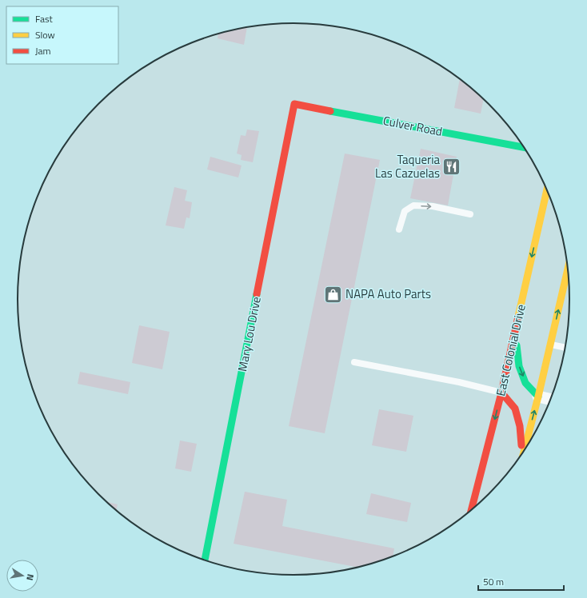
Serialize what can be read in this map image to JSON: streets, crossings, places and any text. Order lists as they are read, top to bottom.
{
  "streets": {
    "main road": ["Culver Road", "Mary Lou Drive", "East Colonial Drive"]
  },
  "crossings": [
    ["Culver Road", "Mary Lou Drive"]
  ],
  "places": {
    "restaurant": ["Taqueria Las Cazuelas"],
    "shop": ["NAPA Auto Parts"]
  },
  "legend": ["Fast", "Slow", "Jam"],
  "scale_bar": "50 m",
  "north": "right"
}
